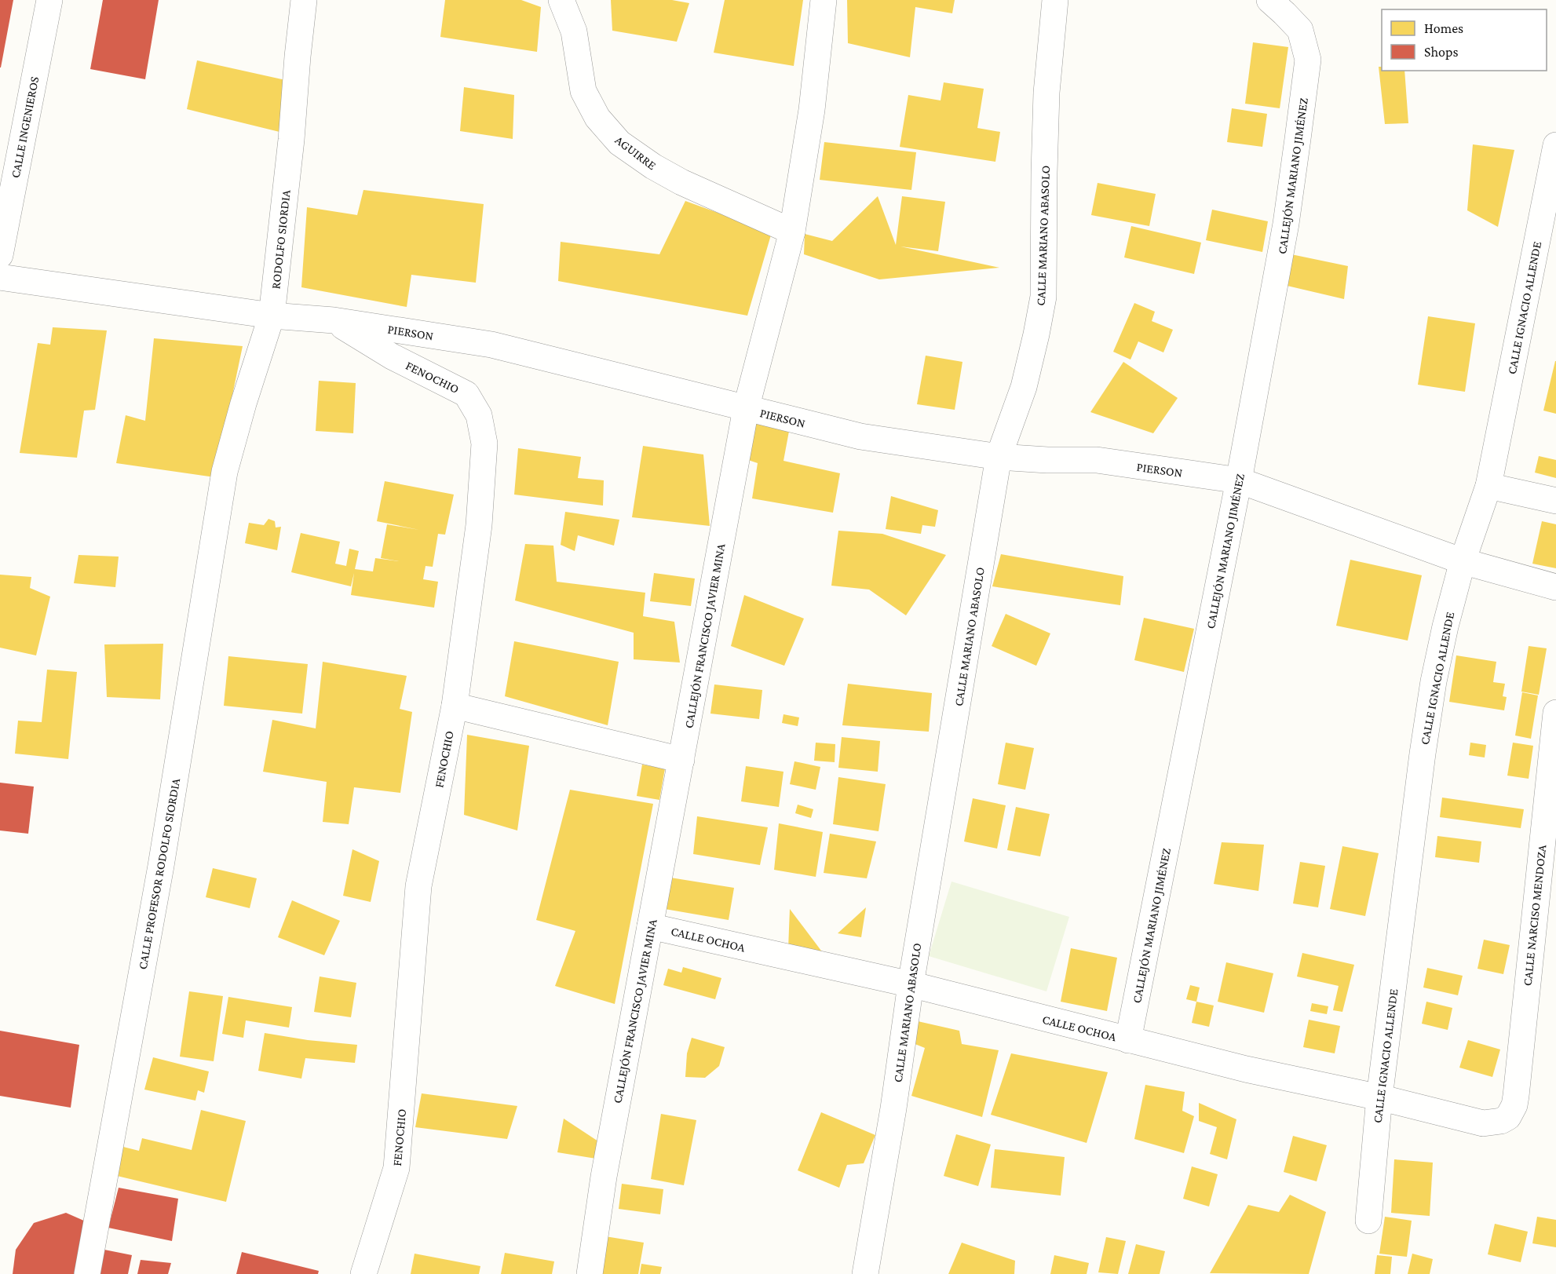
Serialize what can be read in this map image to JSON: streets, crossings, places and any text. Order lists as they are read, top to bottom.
{
  "streets": {
    "street": [
      "CALLE INGENIEROS",
      "AGUIRRE",
      "CALLEJÓN MARIANO JIMÉNEZ",
      "CALLE MARIANO ABASOLO",
      "RODOLFO SIORDIA",
      "CALLE IGNACIO ALLENDE",
      "PIERSON",
      "FENOCHIO",
      "CALLEJÓN FRANCISCO JAVIER MINA",
      "CALLE PROFESOR RODOLFO SIORDIA",
      "CALLE NARCISO MENDOZA",
      "CALLE OCHOA"
    ]
  },
  "crossings": [
    ["AGUIRRE", "CALLEJÓN FRANCISCO JAVIER MINA"],
    ["CALLEJÓN MARIANO JIMÉNEZ", "PIERSON"],
    ["CALLEJÓN MARIANO JIMÉNEZ", "CALLE OCHOA"],
    ["CALLE MARIANO ABASOLO", "PIERSON"],
    ["CALLE MARIANO ABASOLO", "CALLE OCHOA"],
    ["RODOLFO SIORDIA", "PIERSON"],
    ["RODOLFO SIORDIA", "CALLE PROFESOR RODOLFO SIORDIA"],
    ["CALLE IGNACIO ALLENDE", "PIERSON"],
    ["CALLE IGNACIO ALLENDE", "CALLE OCHOA"],
    ["PIERSON", "FENOCHIO"],
    ["PIERSON", "CALLEJÓN FRANCISCO JAVIER MINA"],
    ["CALLEJÓN FRANCISCO JAVIER MINA", "CALLE OCHOA"],
    ["CALLE NARCISO MENDOZA", "CALLE OCHOA"]
  ],
  "legend": ["Homes", "Shops"]
}
